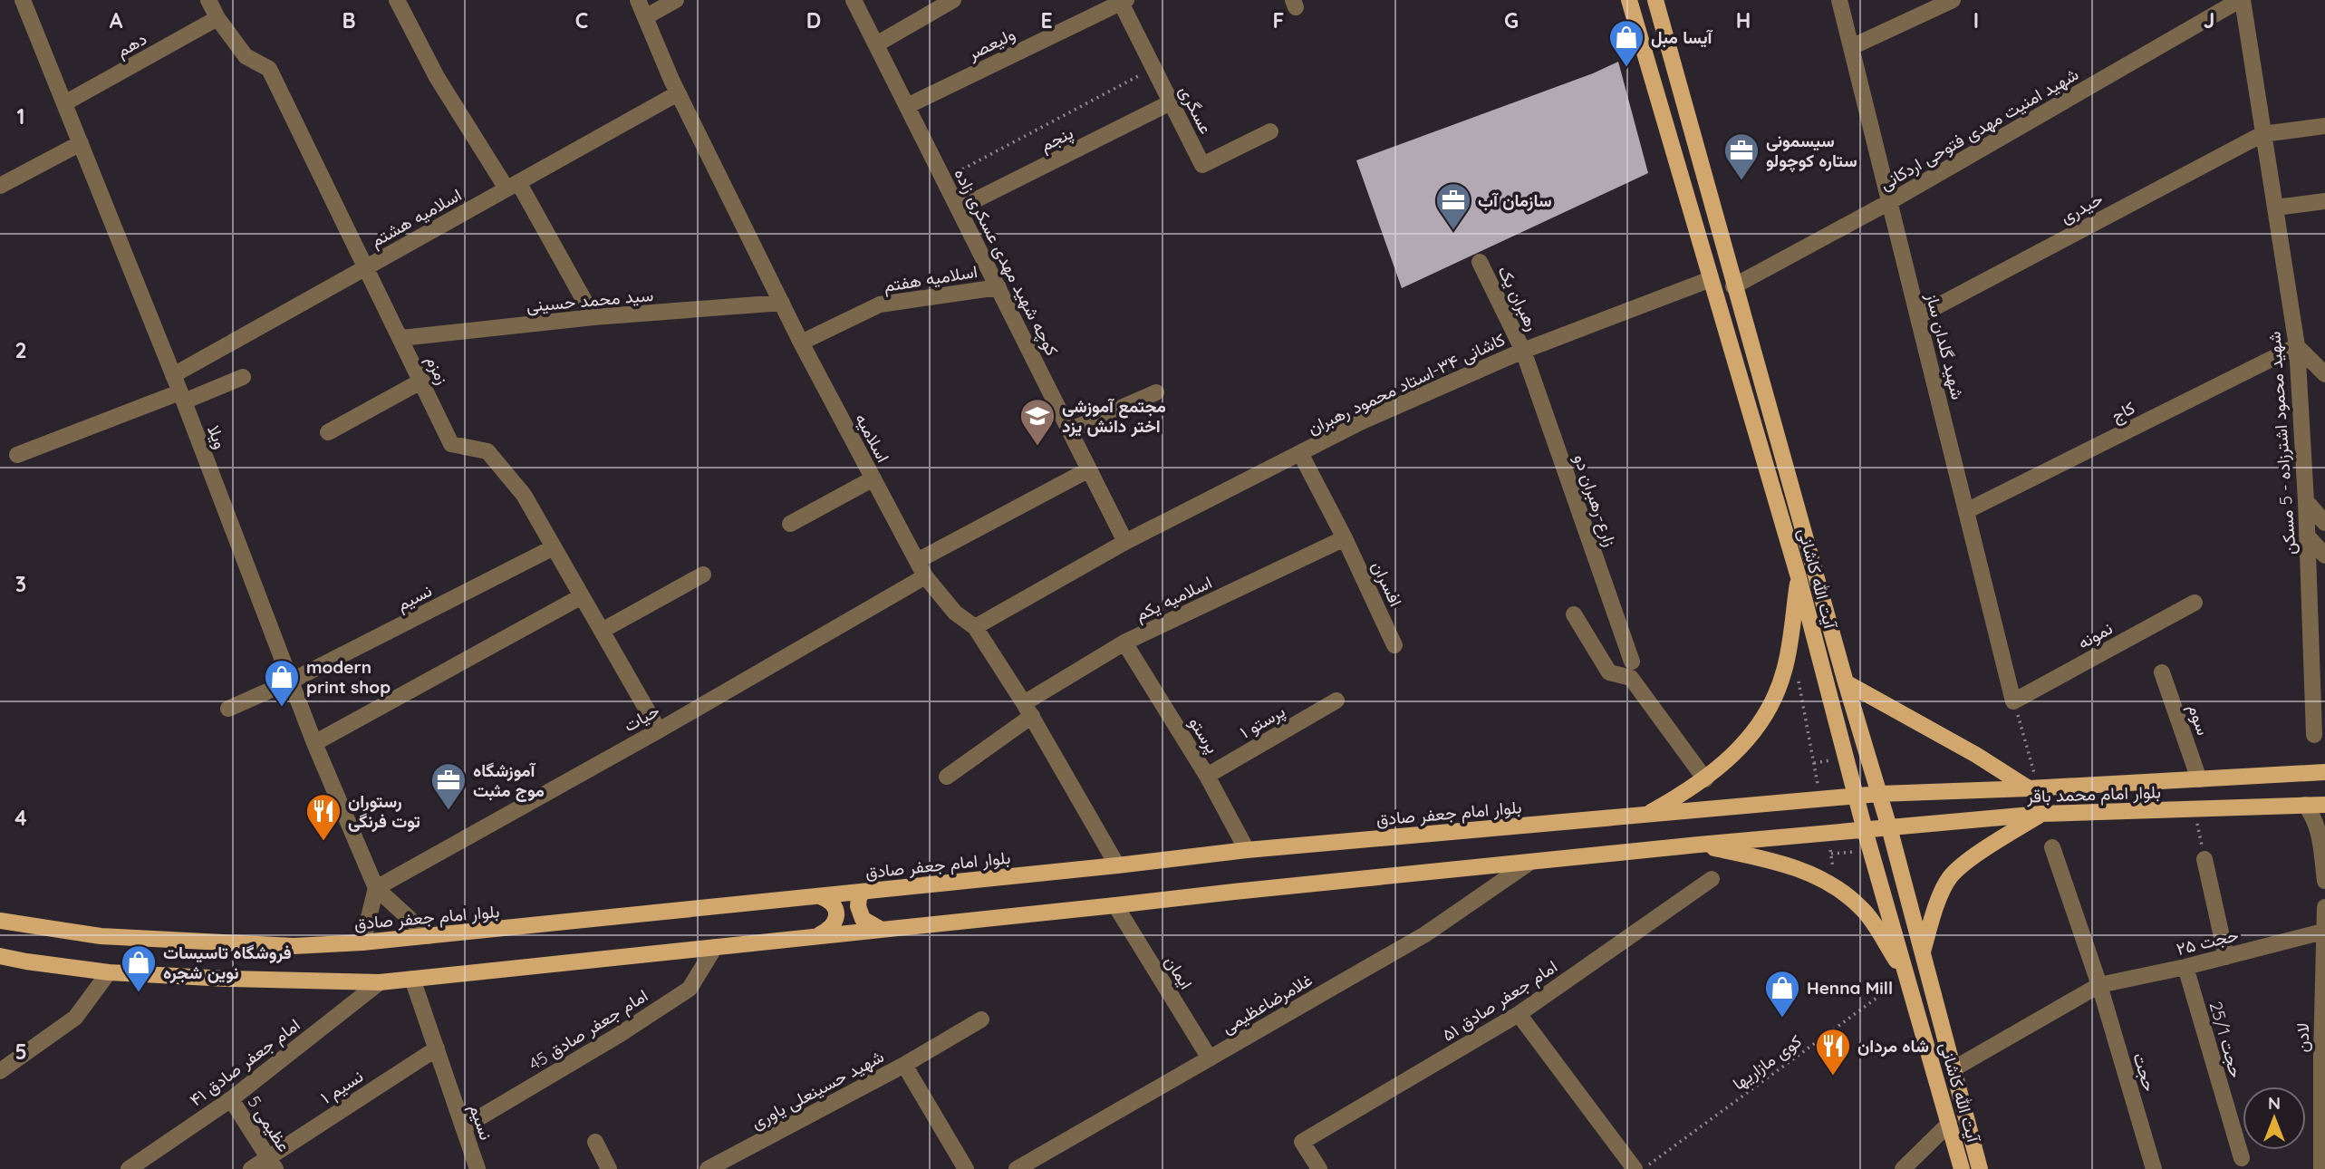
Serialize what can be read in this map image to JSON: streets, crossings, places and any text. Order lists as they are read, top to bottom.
{
  "streets": {
    "main road": ["آیت الله کاشانی", "بلوار امام محمد باقر", "بلوار امام جعفر صادق"],
    "street": [
      "ولیعصر",
      "دهم",
      "عسگری",
      "شهید امنیت مهدی فتوحی اردکانی",
      "پنجم",
      "حیدری",
      "اسلامیه هشتم",
      "کوچه شهید مهدی عسکری زاده",
      "اسلامیه هفتم",
      "رهبران یک",
      "سید محمد حسینی",
      "شهید گلدان ساز",
      "زمزم",
      "کاشانی ۳۴-استاد محمود رهبران",
      "کاج",
      "ویلا",
      "اسلامیه",
      "شهید محمود اشترزاده - 5 مسکن",
      "زارع-رهبران دو",
      "افسران",
      "نسیم",
      "اسلامیه یکم",
      "نمونه",
      "حیات",
      "سوم",
      "پرستو ۱",
      "پرستو",
      "حجت ۲۵",
      "ایمان",
      "امام جعفر صادق ۵۱",
      "غلامرضاعظیمی",
      "امام جعفر صادق 45",
      "لادن",
      "حجت 25/1",
      "امام جعفر صادق ۴۱",
      "حجت",
      "نسیم ۱",
      "شهید حسینعلی یاوری",
      "عظیمی 5"
    ],
    "path": ["کوی مازاریها"]
  },
  "crossings": [
    ["ولیعصر", "عسگری"],
    ["ولیعصر", "کوچه شهید مهدی عسکری زاده"],
    ["دهم", "زمزم"],
    ["دهم", "ویلا"],
    ["عسگری", "پنجم"],
    ["شهید امنیت مهدی فتوحی اردکانی", "شهید گلدان ساز"],
    ["شهید امنیت مهدی فتوحی اردکانی", "شهید محمود اشترزاده - 5 مسکن"],
    ["شهید امنیت مهدی فتوحی اردکانی", "آیت الله کاشانی"],
    ["پنجم", "کوچه شهید مهدی عسکری زاده"],
    ["حیدری", "شهید گلدان ساز"],
    ["حیدری", "شهید محمود اشترزاده - 5 مسکن"],
    ["اسلامیه هشتم", "زمزم"],
    ["اسلامیه هشتم", "ویلا"],
    ["اسلامیه هشتم", "اسلامیه"],
    ["کوچه شهید مهدی عسکری زاده", "اسلامیه هفتم"],
    ["کوچه شهید مهدی عسکری زاده", "کاشانی ۳۴-استاد محمود رهبران"],
    ["کوچه شهید مهدی عسکری زاده", "حیات"],
    ["اسلامیه هفتم", "اسلامیه"],
    ["رهبران یک", "کاشانی ۳۴-استاد محمود رهبران"],
    ["رهبران یک", "زارع-رهبران دو"],
    ["سید محمد حسینی", "زمزم"],
    ["سید محمد حسینی", "اسلامیه"],
    ["شهید گلدان ساز", "کاج"],
    ["شهید گلدان ساز", "نمونه"],
    ["زمزم", "نسیم"],
    ["زمزم", "حیات"],
    ["کاشانی ۳۴-استاد محمود رهبران", "اسلامیه"],
    ["کاشانی ۳۴-استاد محمود رهبران", "زارع-رهبران دو"],
    ["کاشانی ۳۴-استاد محمود رهبران", "آیت الله کاشانی"],
    ["کاشانی ۳۴-استاد محمود رهبران", "افسران"],
    ["کاج", "شهید محمود اشترزاده - 5 مسکن"],
    ["ویلا", "نسیم"],
    ["ویلا", "حیات"],
    ["ویلا", "بلوار امام جعفر صادق"],
    ["اسلامیه", "اسلامیه یکم"],
    ["اسلامیه", "حیات"],
    ["اسلامیه", "بلوار امام جعفر صادق"],
    ["آیت الله کاشانی", "بلوار امام محمد باقر"],
    ["آیت الله کاشانی", "بلوار امام جعفر صادق"],
    ["آیت الله کاشانی", "کوی مازاریها"],
    ["افسران", "اسلامیه یکم"],
    ["نسیم", "امام جعفر صادق 45"],
    ["نسیم", "نسیم ۱"],
    ["اسلامیه یکم", "پرستو"],
    ["سوم", "بلوار امام محمد باقر"],
    ["پرستو ۱", "پرستو"],
    ["پرستو", "بلوار امام جعفر صادق"],
    ["بلوار امام محمد باقر", "بلوار امام جعفر صادق"],
    ["حجت ۲۵", "لادن"],
    ["حجت ۲۵", "حجت 25/1"],
    ["حجت ۲۵", "حجت"],
    ["ایمان", "غلامرضاعظیمی"],
    ["امام جعفر صادق ۴۱", "عظیمی 5"],
    ["نسیم ۱", "عظیمی 5"]
  ],
  "places": {
    "shop": [
      "آیسا مبل",
      "modern print shop",
      "فروشگاه تاسیسات نوین شجره",
      "Henna Mill"
    ],
    "office": ["سیسمونی ستاره کوچولو", "سازمان آب", "آموزشگاه موج مثبت"],
    "school or university": ["مجتمع آموزشی اختر دانش یزد"],
    "restaurant": ["رستوران توت فرنگی", "شاه مردان"]
  },
  "north": "top",
  "grid": {
    "columns": [
      "A",
      "B",
      "C",
      "D",
      "E",
      "F",
      "G",
      "H",
      "I",
      "J"
    ],
    "rows": [
      "1",
      "2",
      "3",
      "4",
      "5"
    ]
  }
}
